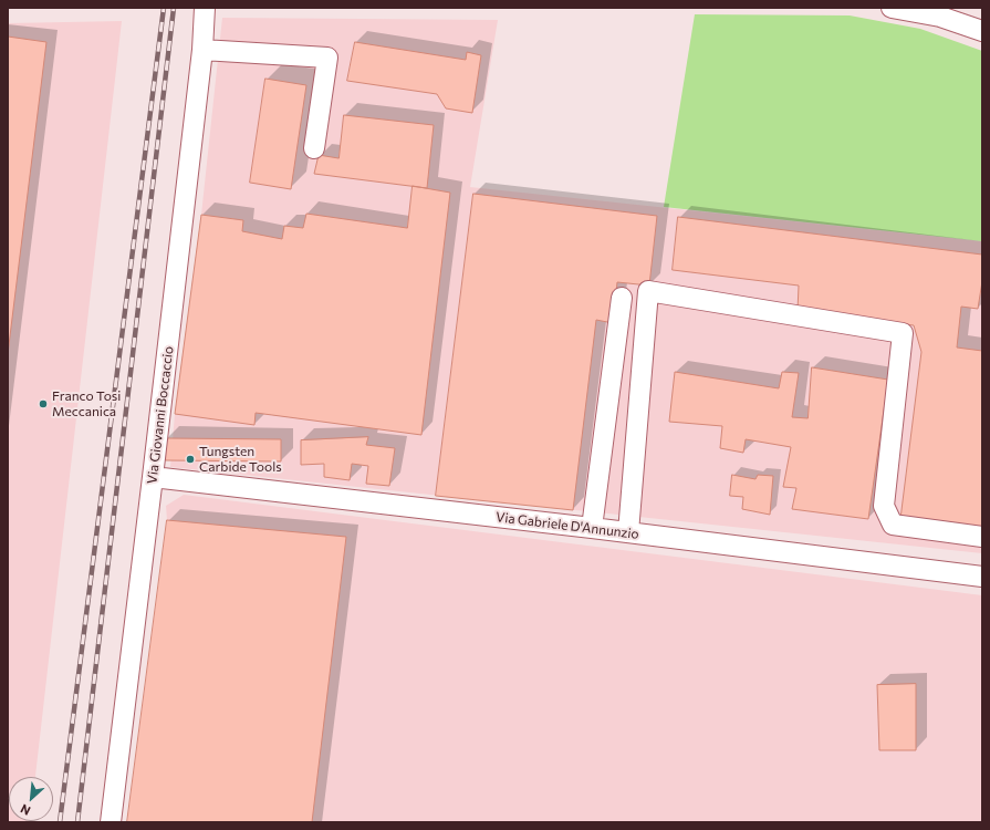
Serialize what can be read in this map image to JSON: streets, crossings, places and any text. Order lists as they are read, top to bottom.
{
  "streets": {
    "street": ["Via Giovanni Boccaccio", "Via Gabriele D'Annunzio"]
  },
  "crossings": [
    ["Via Giovanni Boccaccio", "Via Gabriele D'Annunzio"]
  ],
  "places": ["Franco Tosi Meccanica", "Tungsten Carbide Tools"],
  "north": "bottom left"
}
